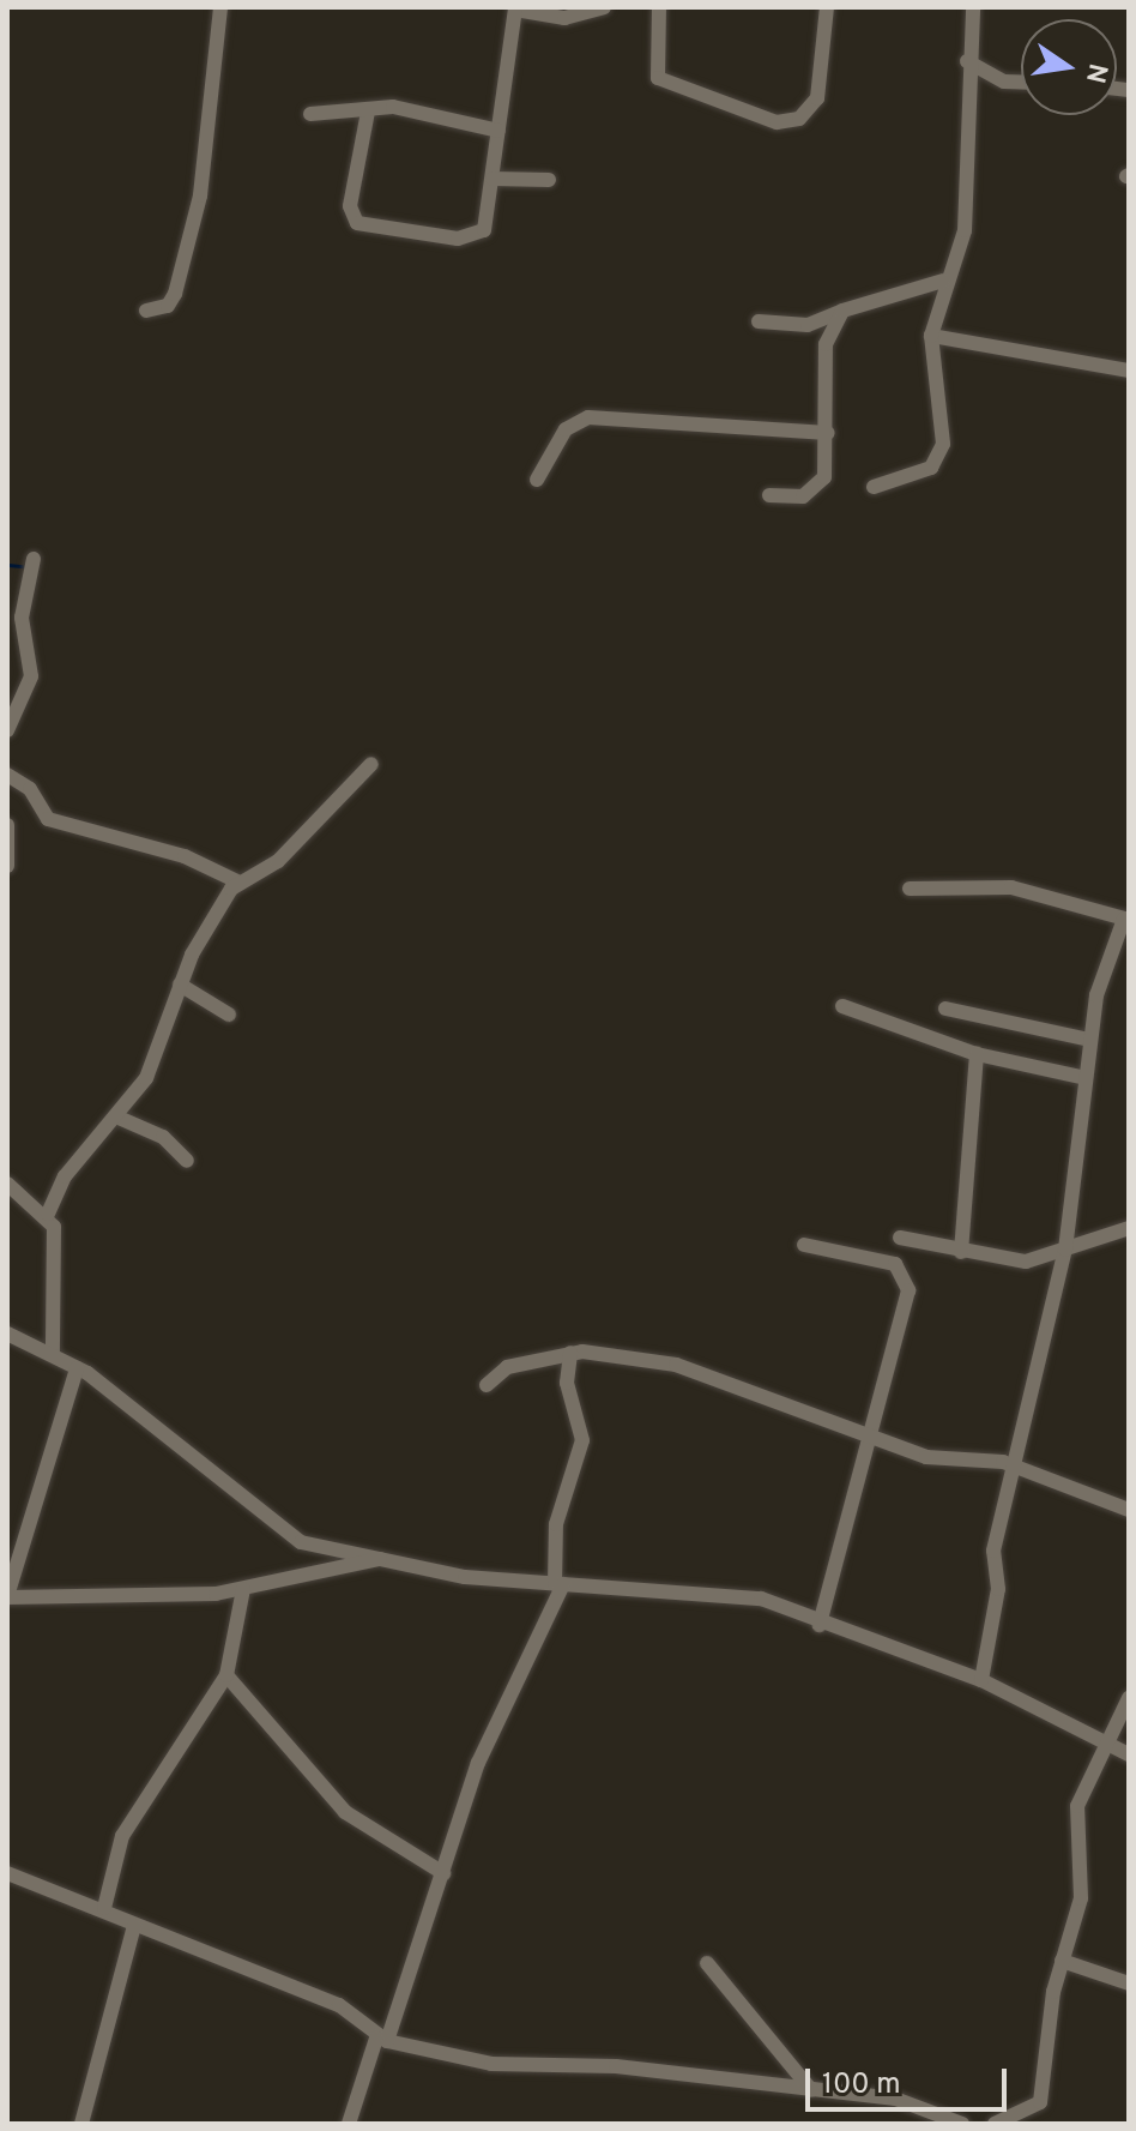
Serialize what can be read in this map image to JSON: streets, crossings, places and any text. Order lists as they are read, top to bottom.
{
  "scale_bar": "100 m",
  "north": "right"
}
